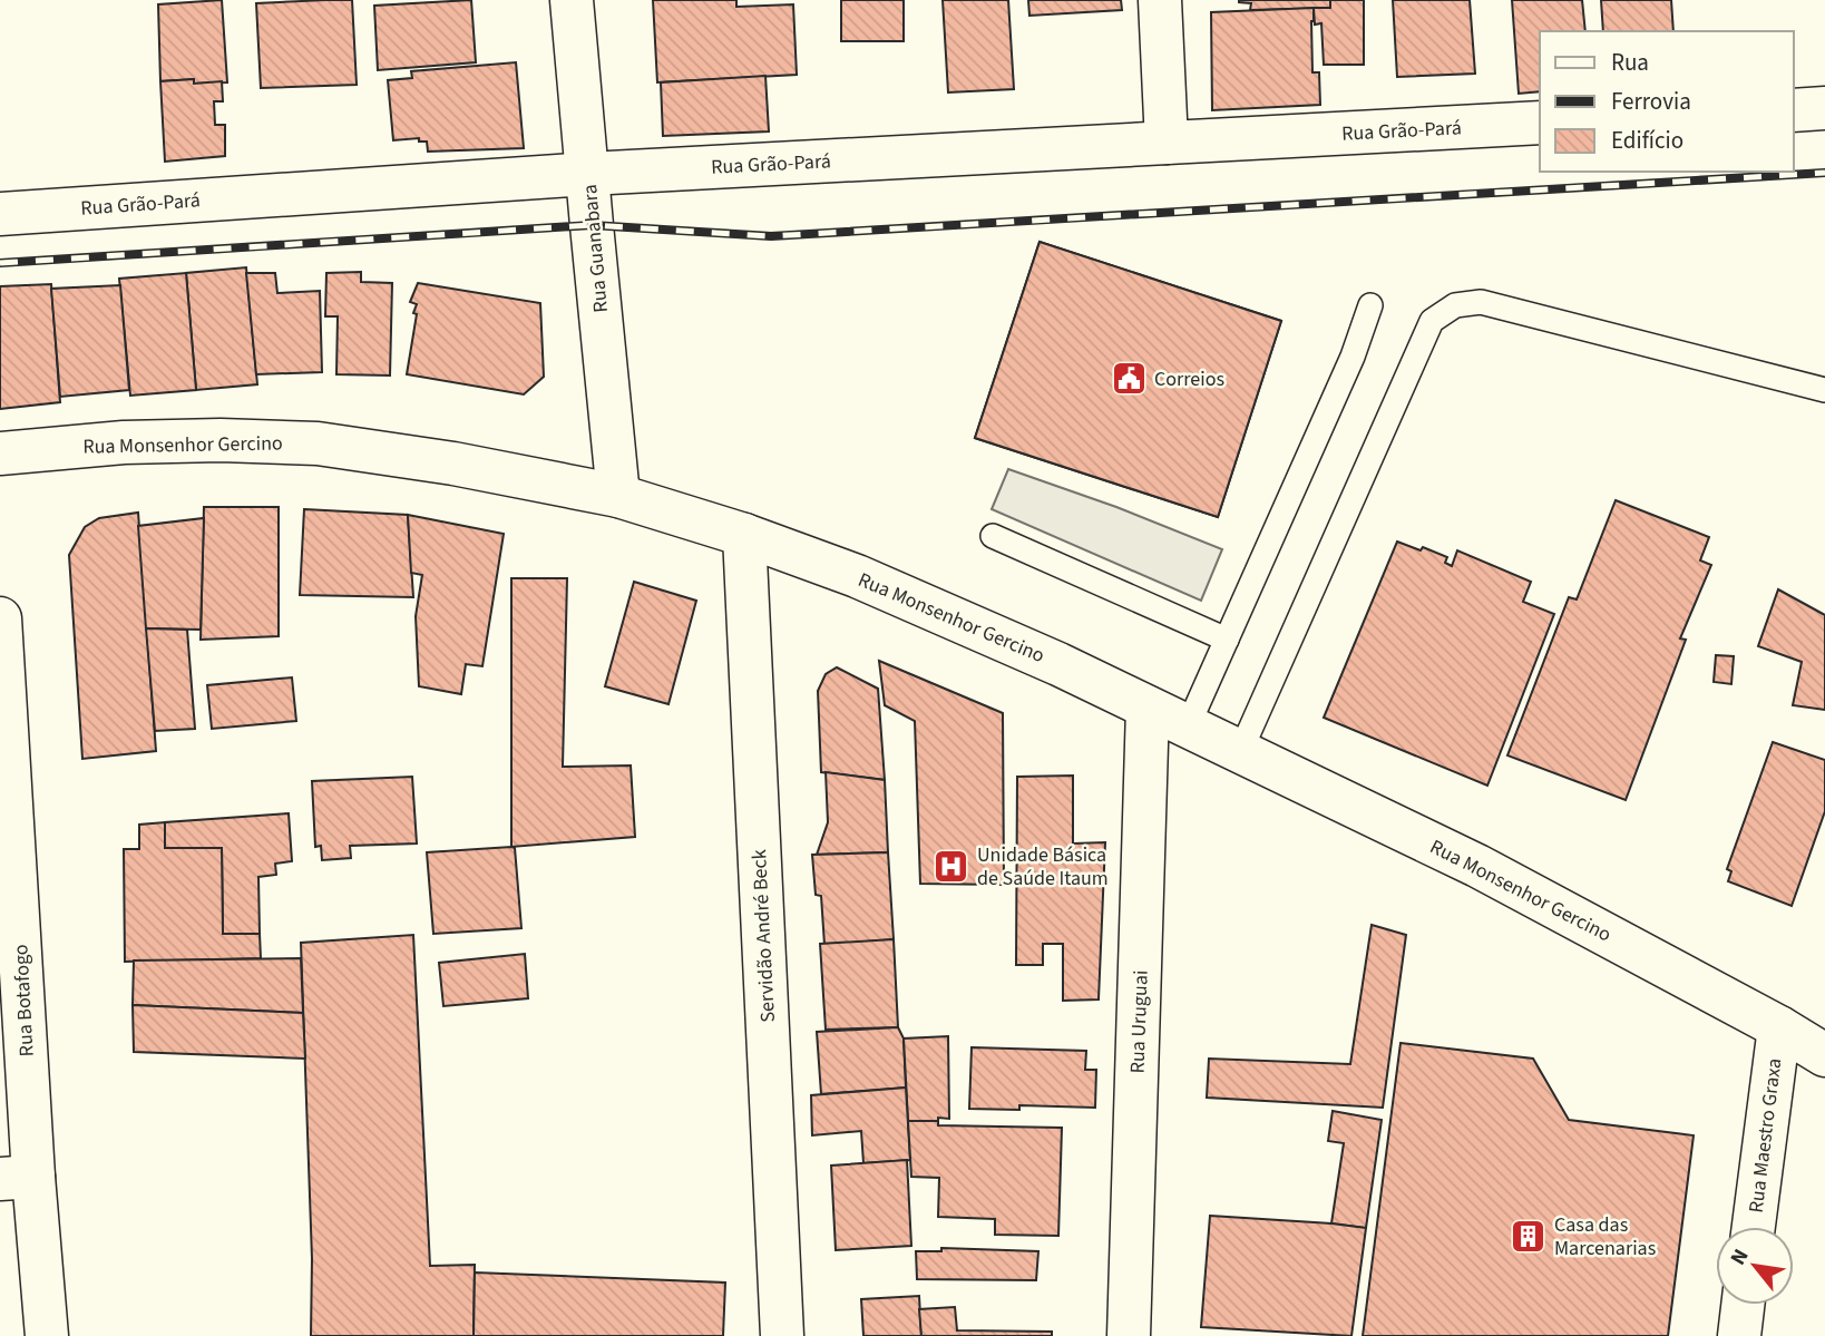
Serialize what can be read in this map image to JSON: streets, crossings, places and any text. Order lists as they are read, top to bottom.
{
  "streets": {
    "street": [
      "Rua Grão-Pará",
      "Rua Guanabara",
      "Rua Monsenhor Gercino",
      "Servidão André Beck",
      "Rua Botafogo",
      "Rua Uruguai",
      "Rua Maestro Graxa"
    ]
  },
  "crossings": [
    ["Rua Grão-Pará", "Rua Guanabara"],
    ["Rua Guanabara", "Rua Monsenhor Gercino"],
    ["Rua Monsenhor Gercino", "Servidão André Beck"],
    ["Rua Monsenhor Gercino", "Rua Uruguai"],
    ["Rua Monsenhor Gercino", "Rua Maestro Graxa"]
  ],
  "places": {
    "public building": ["Correios"],
    "hospital": ["Unidade Básica de Saúde Itaum"],
    "building": ["Casa das Marcenarias"]
  },
  "legend": ["Rua", "Ferrovia", "Edifício"],
  "north": "top left"
}
